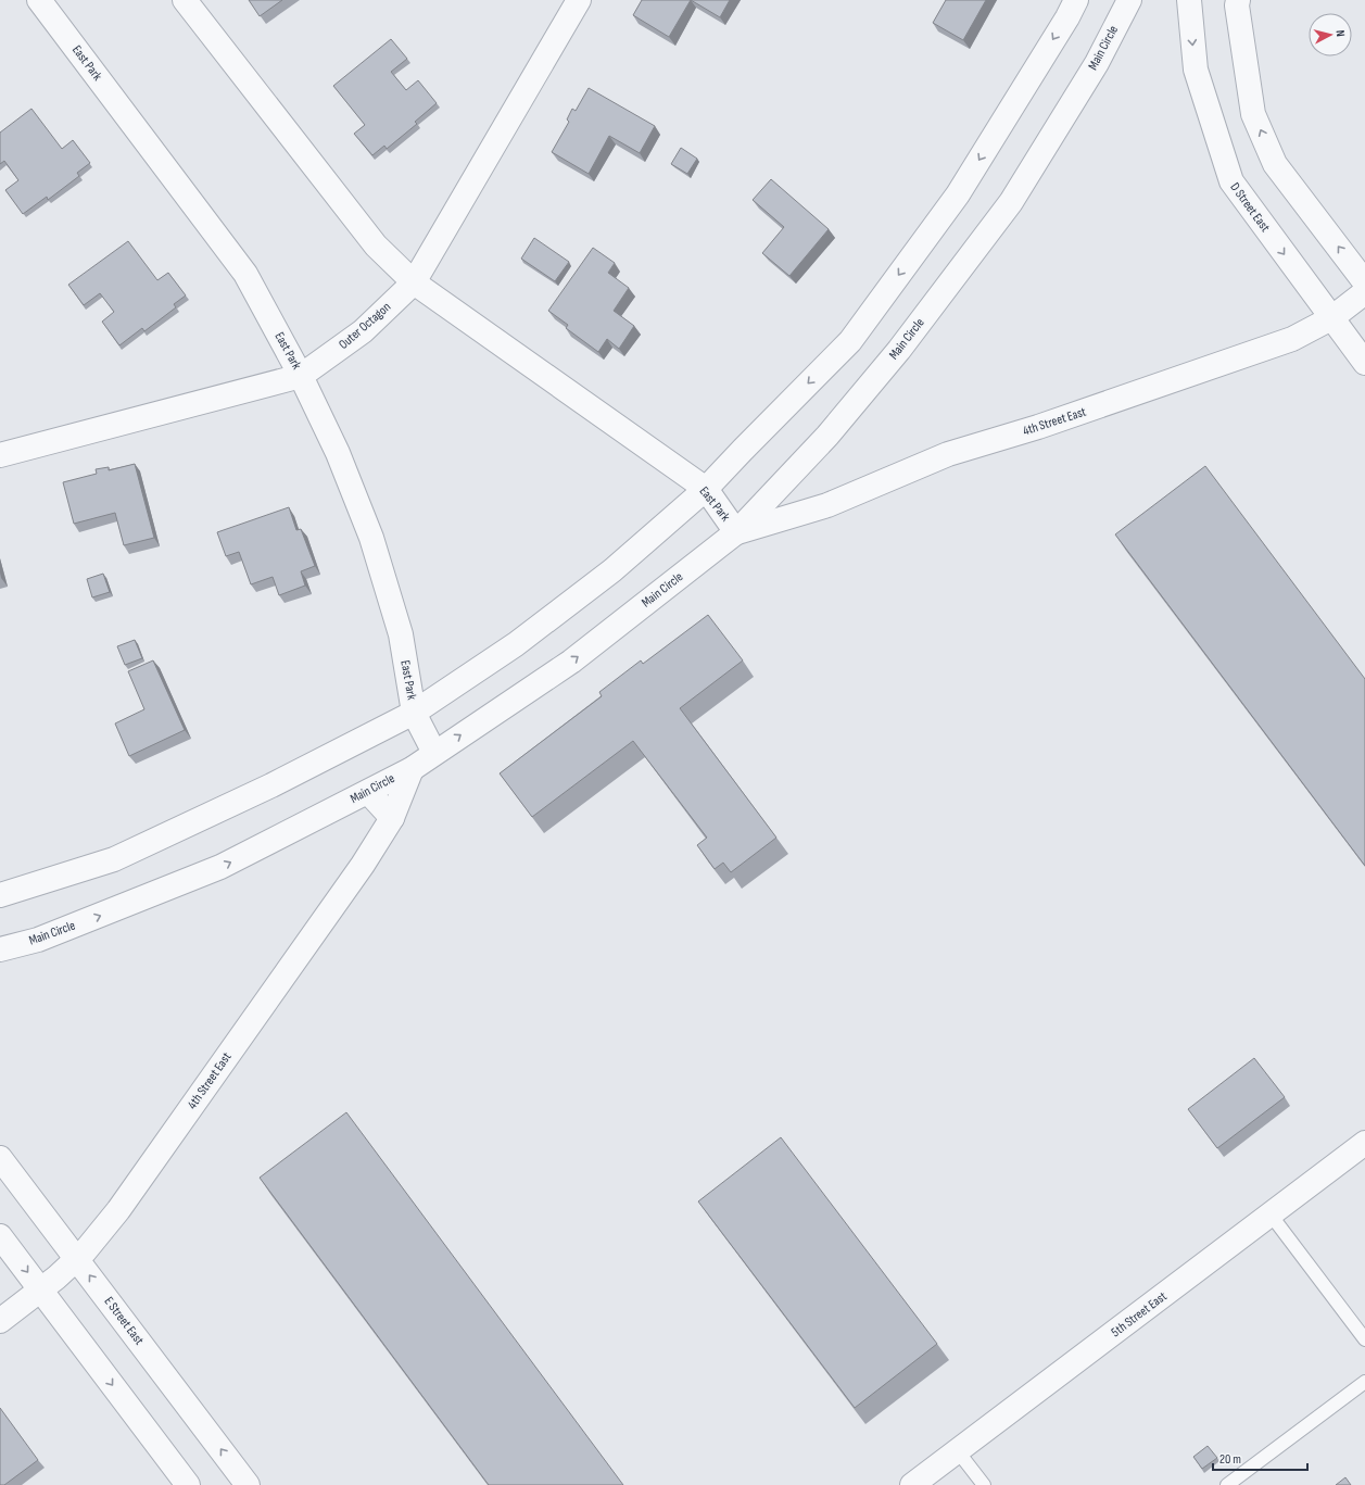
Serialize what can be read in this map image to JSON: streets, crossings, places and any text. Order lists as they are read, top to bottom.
{
  "streets": {
    "street": [
      "Main Circle",
      "East Park",
      "D Street East",
      "Outer Octagon",
      "4th Street East",
      "5th Street East",
      "E Street East"
    ]
  },
  "crossings": [
    ["Main Circle", "East Park"],
    ["Main Circle", "4th Street East"],
    ["East Park", "Outer Octagon"],
    ["East Park", "4th Street East"],
    ["D Street East", "4th Street East"],
    ["4th Street East", "E Street East"]
  ],
  "scale_bar": "20 m",
  "north": "right"
}
